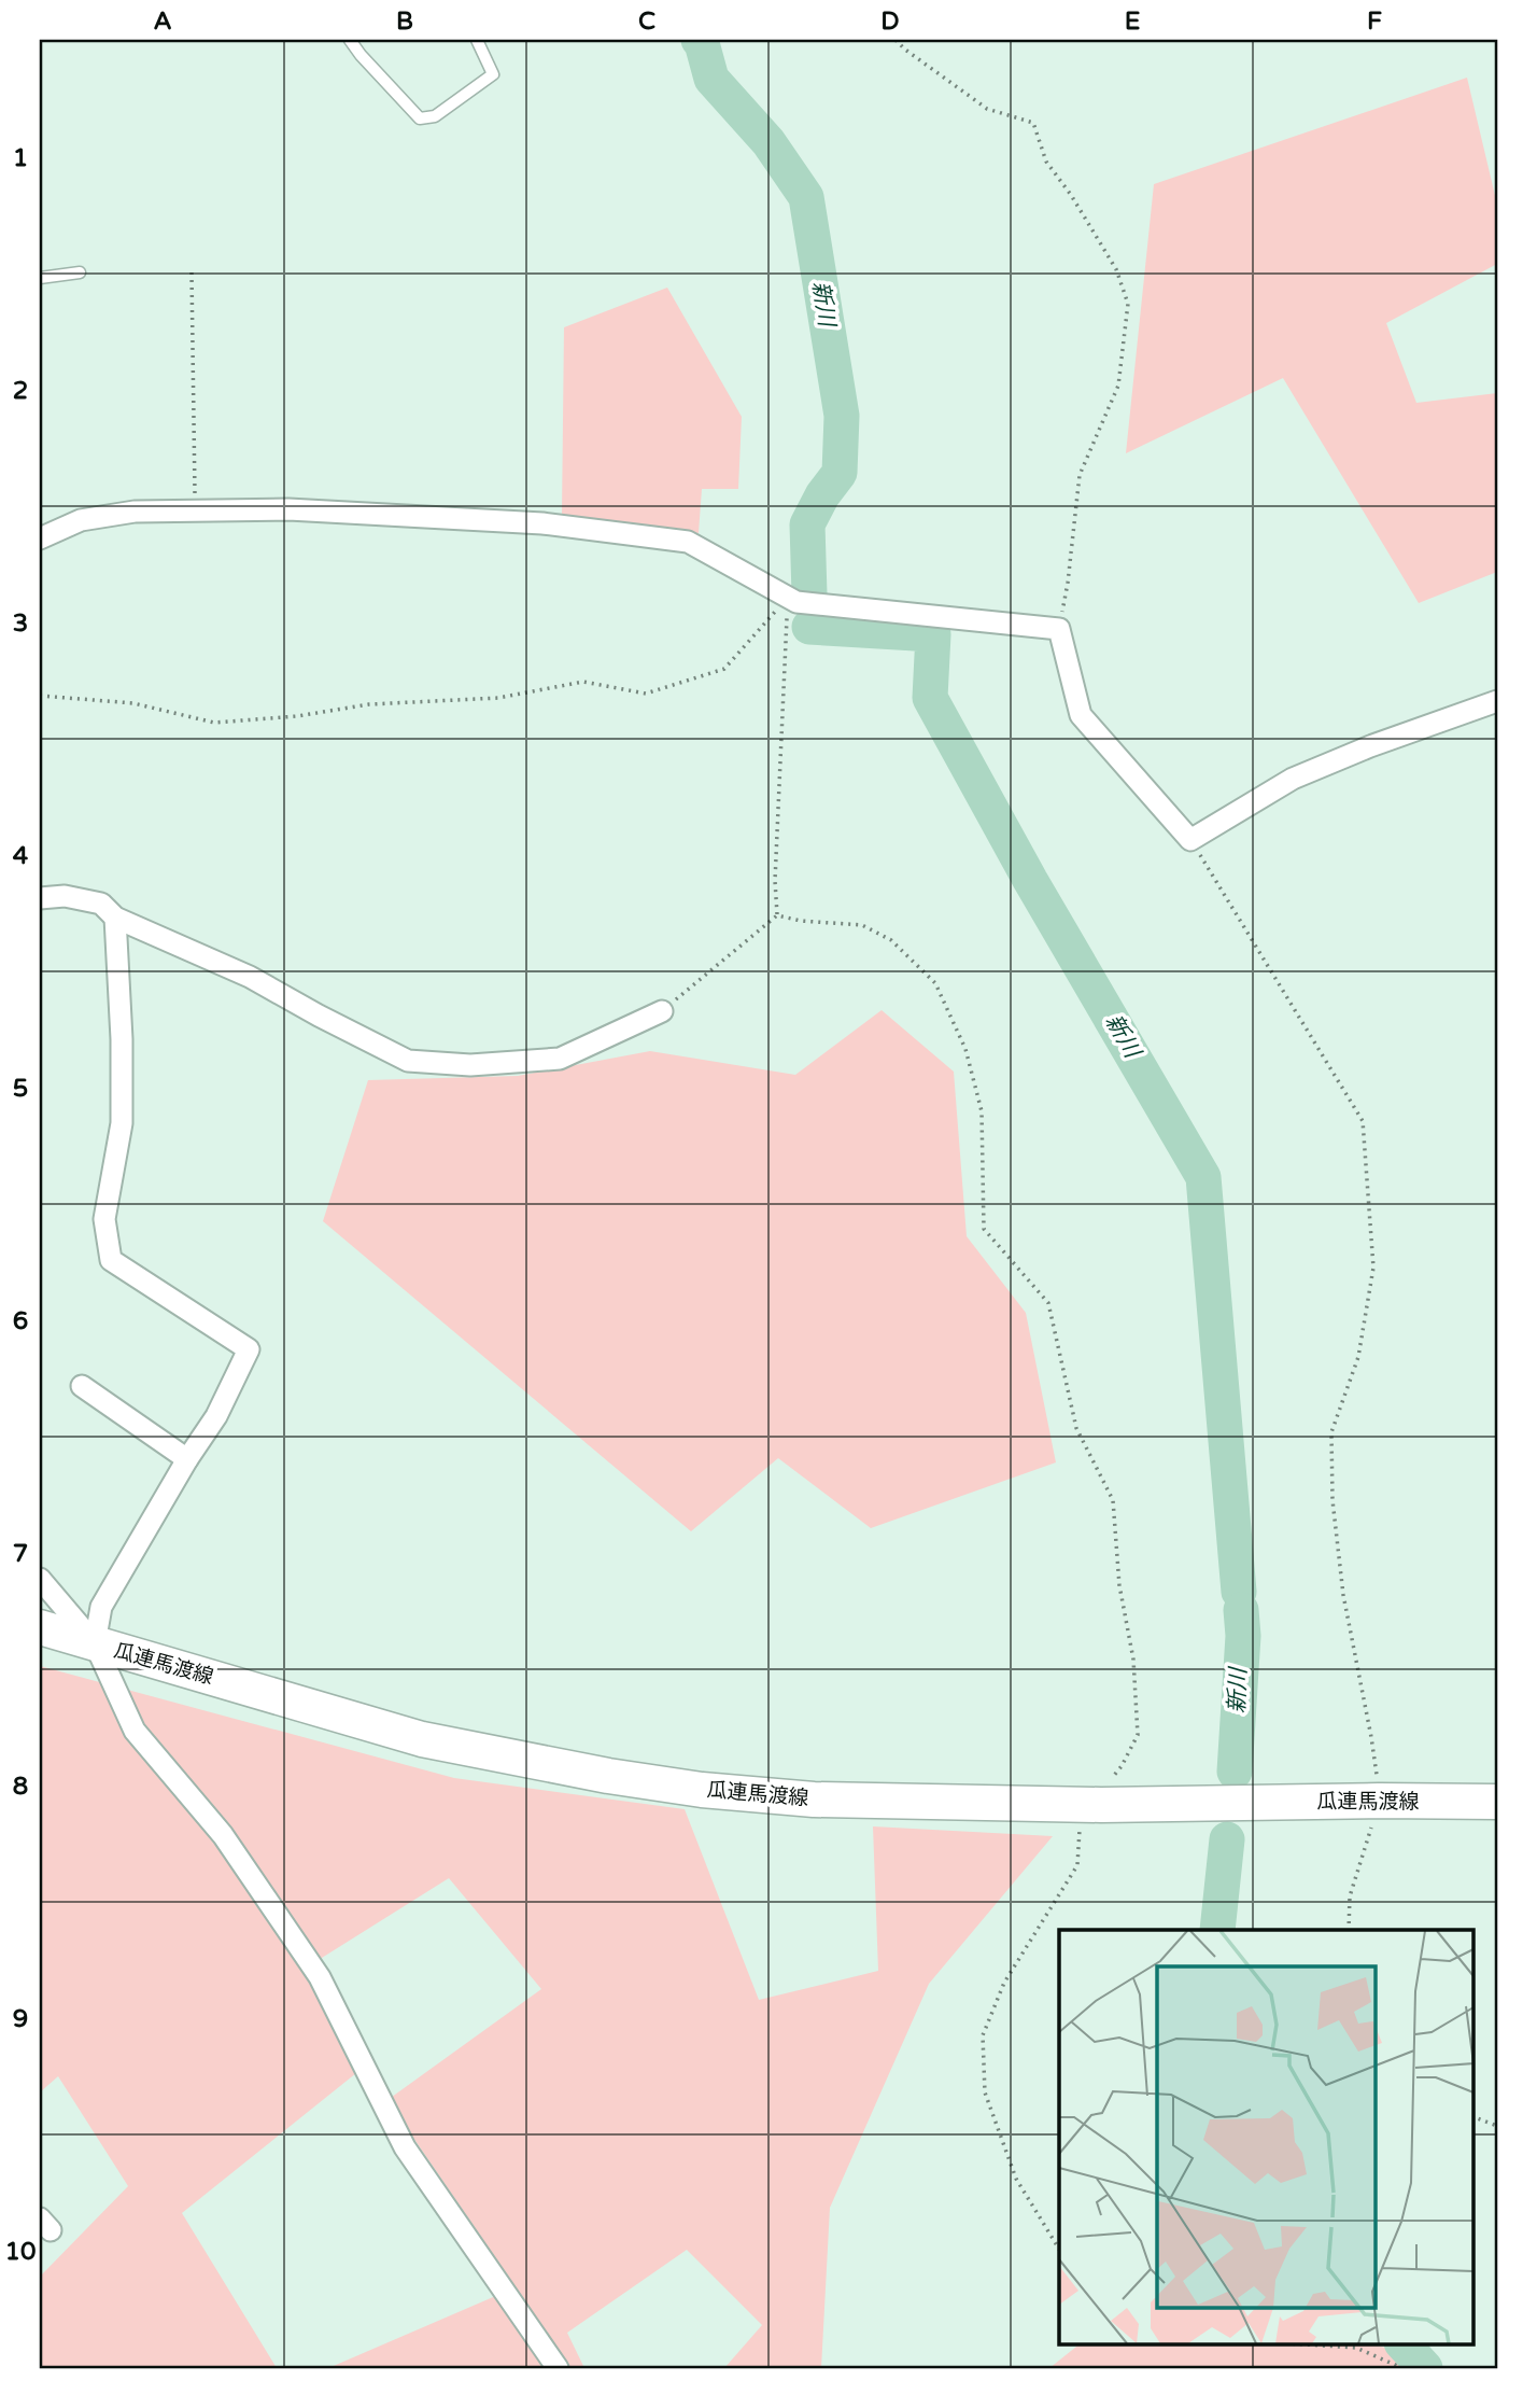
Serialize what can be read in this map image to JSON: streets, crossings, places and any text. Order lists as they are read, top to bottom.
{
  "streets": {
    "main road": ["瓜連馬渡線"]
  },
  "water": ["新川"],
  "grid": {
    "columns": [
      "A",
      "B",
      "C",
      "D",
      "E",
      "F"
    ],
    "rows": [
      "1",
      "2",
      "3",
      "4",
      "5",
      "6",
      "7",
      "8",
      "9",
      "10"
    ]
  }
}
